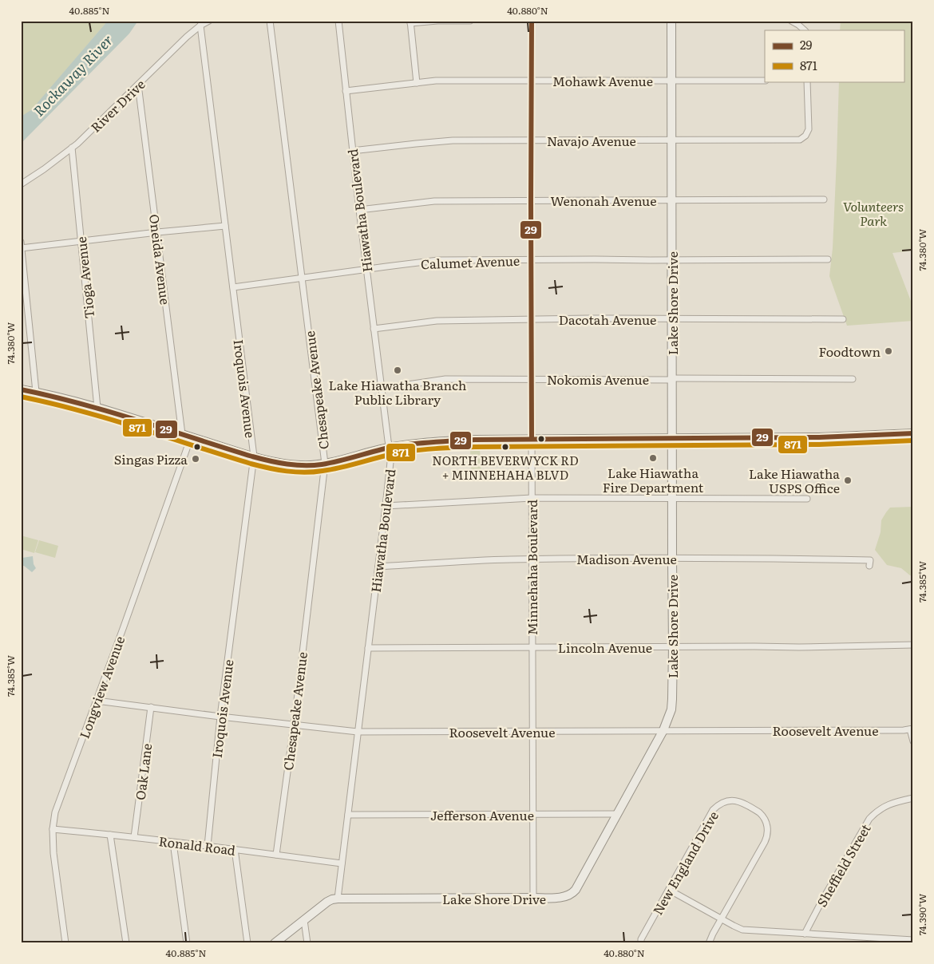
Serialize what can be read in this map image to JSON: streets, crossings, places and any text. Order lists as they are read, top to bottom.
{
  "streets": {
    "street": [
      "Mohawk Avenue",
      "River Drive",
      "Navajo Avenue",
      "Wenonah Avenue",
      "Hiawatha Boulevard",
      "Oneida Avenue",
      "Calumet Avenue",
      "Tioga Avenue",
      "Lake Shore Drive",
      "Dacotah Avenue",
      "Nokomis Avenue",
      "Iroquois Avenue",
      "Chesapeake Avenue",
      "Madison Avenue",
      "Minnehaha Boulevard",
      "Lincoln Avenue",
      "Longview Avenue",
      "Roosevelt Avenue",
      "Oak Lane",
      "Jefferson Avenue",
      "Ronald Road",
      "New England Drive",
      "Sheffield Street"
    ]
  },
  "crossings": [
    ["Mohawk Avenue", "Hiawatha Boulevard"],
    ["Mohawk Avenue", "Lake Shore Drive"],
    ["Mohawk Avenue", "Minnehaha Boulevard"],
    ["River Drive", "Oneida Avenue"],
    ["River Drive", "Tioga Avenue"],
    ["River Drive", "Iroquois Avenue"],
    ["Navajo Avenue", "Hiawatha Boulevard"],
    ["Navajo Avenue", "Lake Shore Drive"],
    ["Navajo Avenue", "Minnehaha Boulevard"],
    ["Wenonah Avenue", "Hiawatha Boulevard"],
    ["Wenonah Avenue", "Lake Shore Drive"],
    ["Wenonah Avenue", "Minnehaha Boulevard"],
    ["Hiawatha Boulevard", "Calumet Avenue"],
    ["Hiawatha Boulevard", "Lake Shore Drive"],
    ["Hiawatha Boulevard", "Dacotah Avenue"],
    ["Hiawatha Boulevard", "Nokomis Avenue"],
    ["Hiawatha Boulevard", "Madison Avenue"],
    ["Hiawatha Boulevard", "Lincoln Avenue"],
    ["Hiawatha Boulevard", "Roosevelt Avenue"],
    ["Hiawatha Boulevard", "Jefferson Avenue"],
    ["Hiawatha Boulevard", "Ronald Road"],
    ["Calumet Avenue", "Lake Shore Drive"],
    ["Calumet Avenue", "Iroquois Avenue"],
    ["Calumet Avenue", "Chesapeake Avenue"],
    ["Calumet Avenue", "Minnehaha Boulevard"],
    ["Lake Shore Drive", "Dacotah Avenue"],
    ["Lake Shore Drive", "Nokomis Avenue"],
    ["Lake Shore Drive", "Madison Avenue"],
    ["Lake Shore Drive", "Minnehaha Boulevard"],
    ["Lake Shore Drive", "Lincoln Avenue"],
    ["Lake Shore Drive", "Roosevelt Avenue"],
    ["Lake Shore Drive", "Jefferson Avenue"],
    ["Dacotah Avenue", "Minnehaha Boulevard"],
    ["Nokomis Avenue", "Minnehaha Boulevard"],
    ["Iroquois Avenue", "Roosevelt Avenue"],
    ["Iroquois Avenue", "Ronald Road"],
    ["Chesapeake Avenue", "Roosevelt Avenue"],
    ["Chesapeake Avenue", "Ronald Road"],
    ["Madison Avenue", "Minnehaha Boulevard"],
    ["Minnehaha Boulevard", "Lincoln Avenue"],
    ["Minnehaha Boulevard", "Roosevelt Avenue"],
    ["Minnehaha Boulevard", "Jefferson Avenue"],
    ["Longview Avenue", "Roosevelt Avenue"],
    ["Longview Avenue", "Ronald Road"],
    ["Roosevelt Avenue", "Oak Lane"],
    ["Oak Lane", "Ronald Road"]
  ],
  "water": ["Rockaway River"],
  "parks": ["Volunteers Park"],
  "places": [
    "Foodtown",
    "Lake Hiawatha Branch Public Library",
    "NORTH BEVERWYCK RD + MINNEHAHA BLVD",
    "Lake Hiawatha Fire Department",
    "Singas Pizza",
    "Lake Hiawatha USPS Office"
  ],
  "lines": ["transit line 29", "transit line 871"],
  "legend": ["29", "871"],
  "coordinates": [
    "40.885°N",
    "40.880°N",
    "74.380°W",
    "74.385°W",
    "74.390°W"
  ]
}
